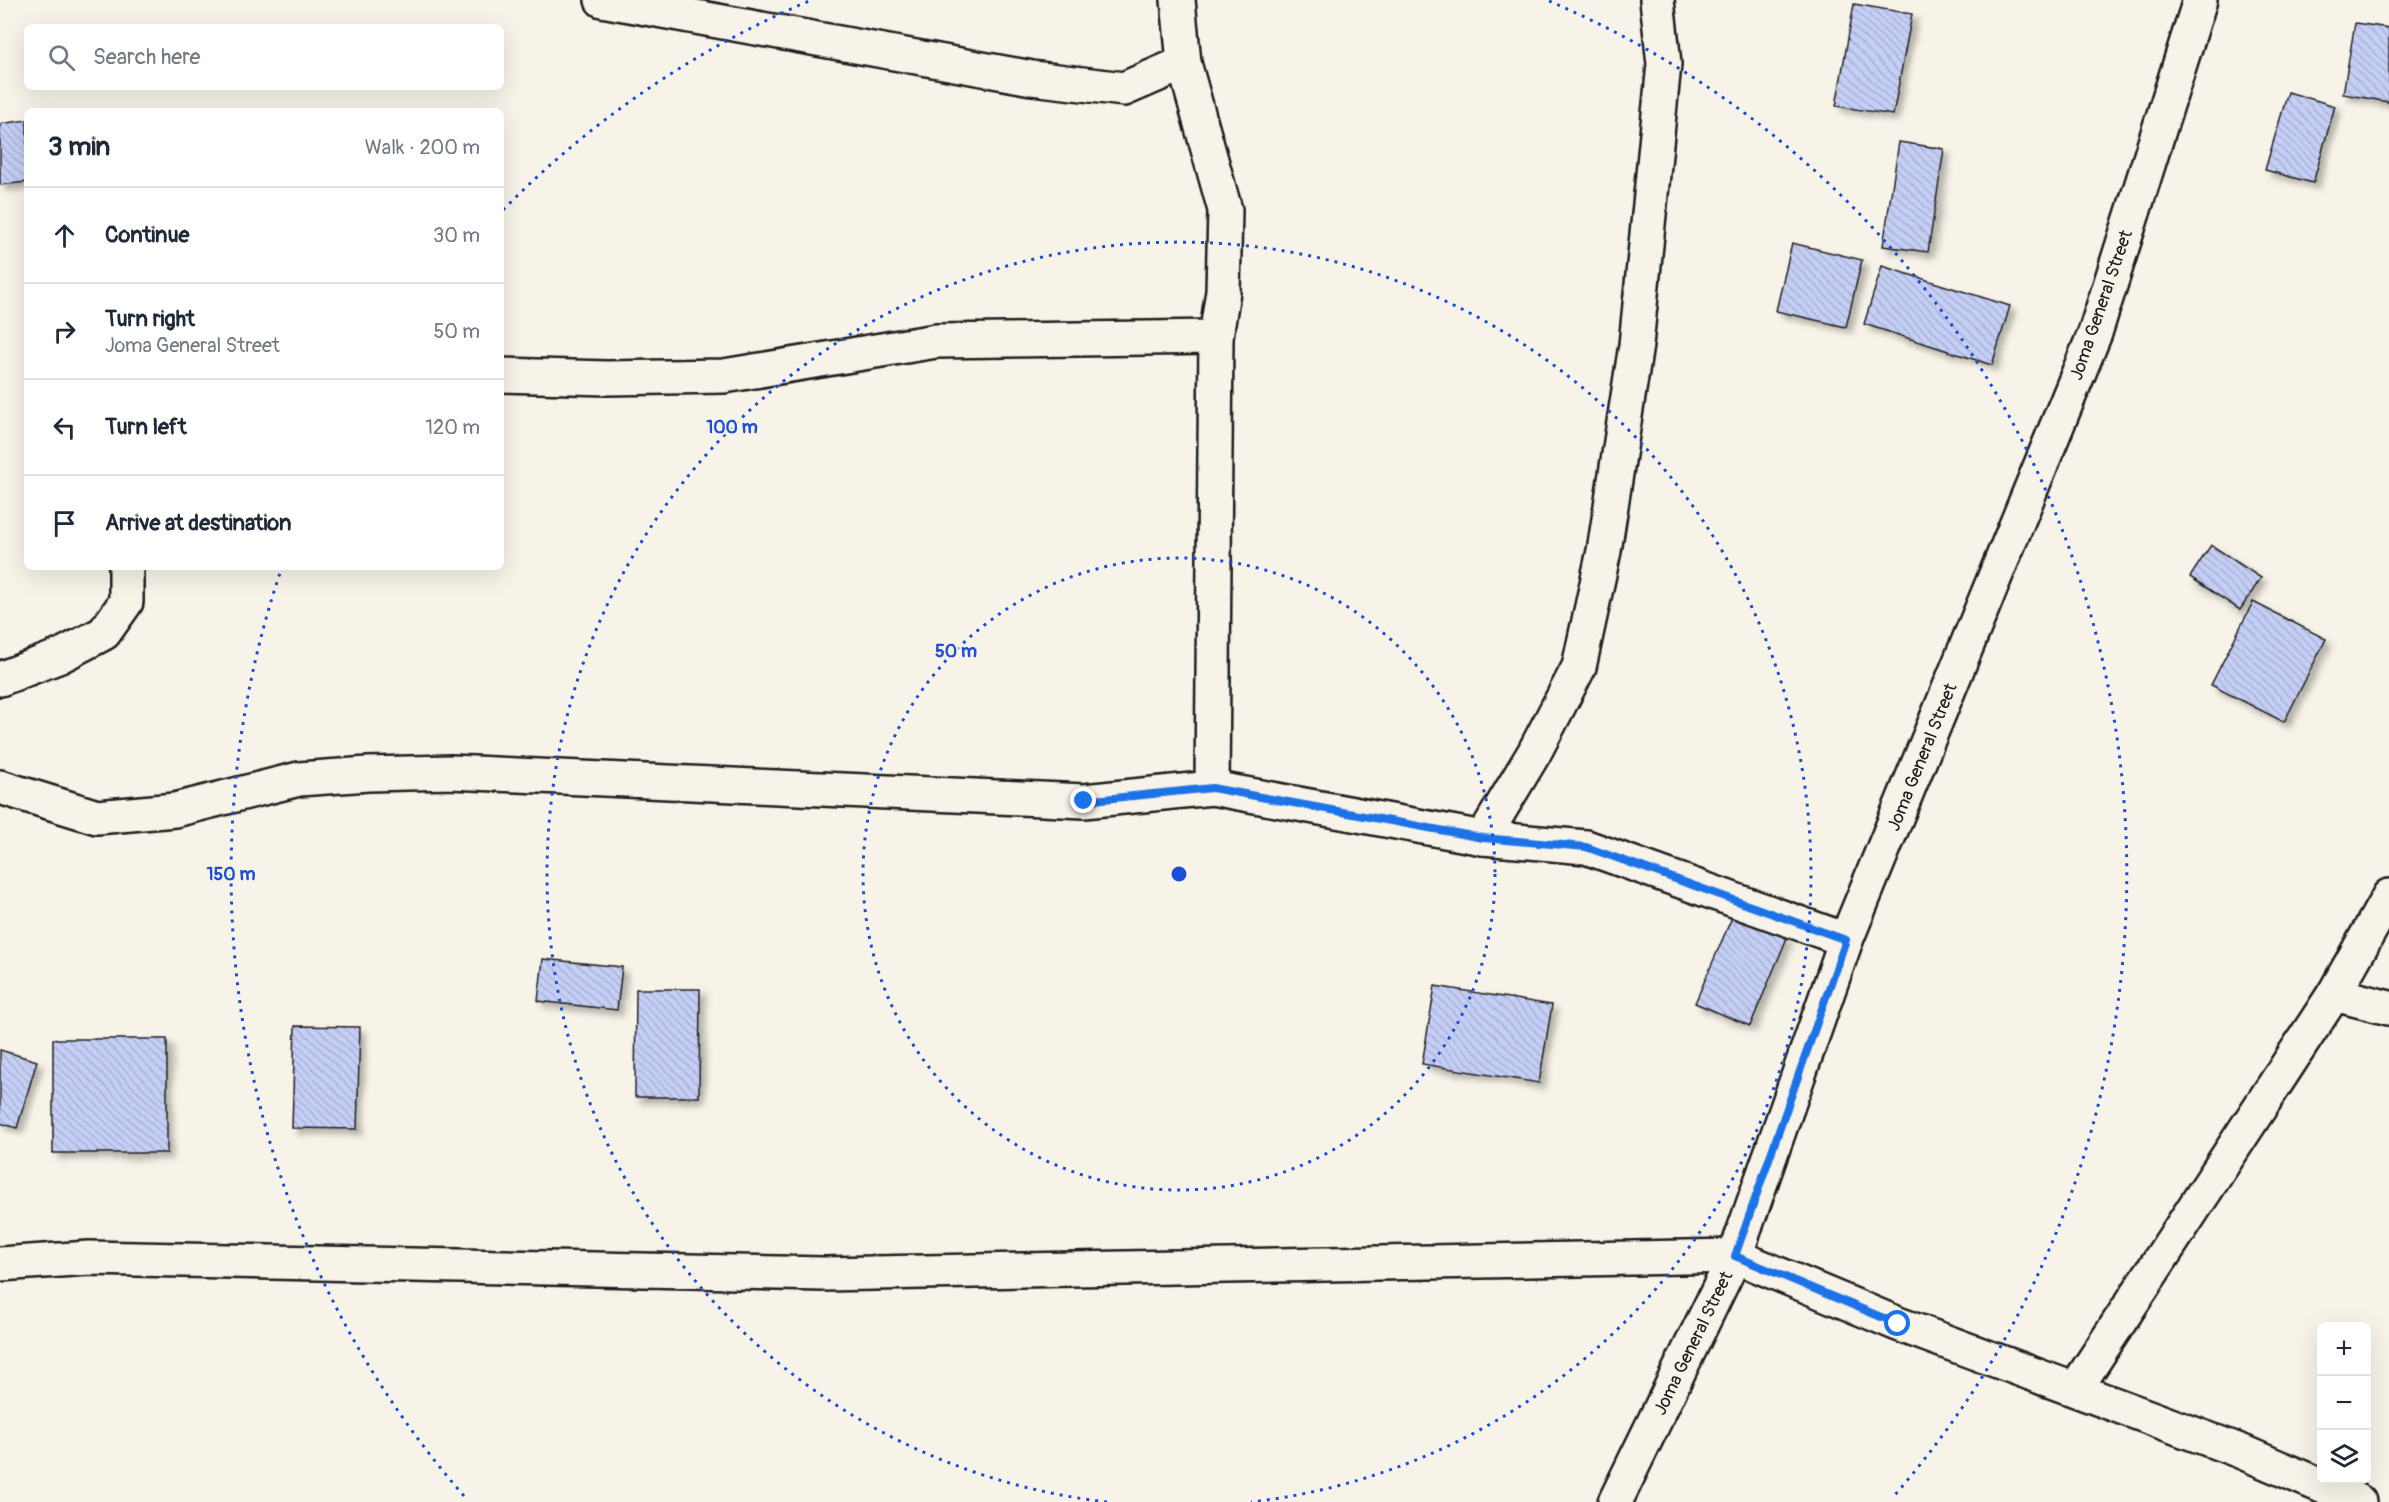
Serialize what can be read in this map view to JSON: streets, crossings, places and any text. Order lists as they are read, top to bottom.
{
  "streets": {
    "street": ["Joma General Street"]
  },
  "page": {
    "search": "Search here",
    "heading": ["3 min", "Walk · 200 m"],
    "list": [
      ["Continue", "30 m"],
      ["Turn right", "Joma General Street", "50 m"],
      ["Turn left", "120 m"],
      "Arrive at destination"
    ],
    "map_buttons": ["+", "−"]
  },
  "rings": ["100 m", "50 m", "150 m"]
}
